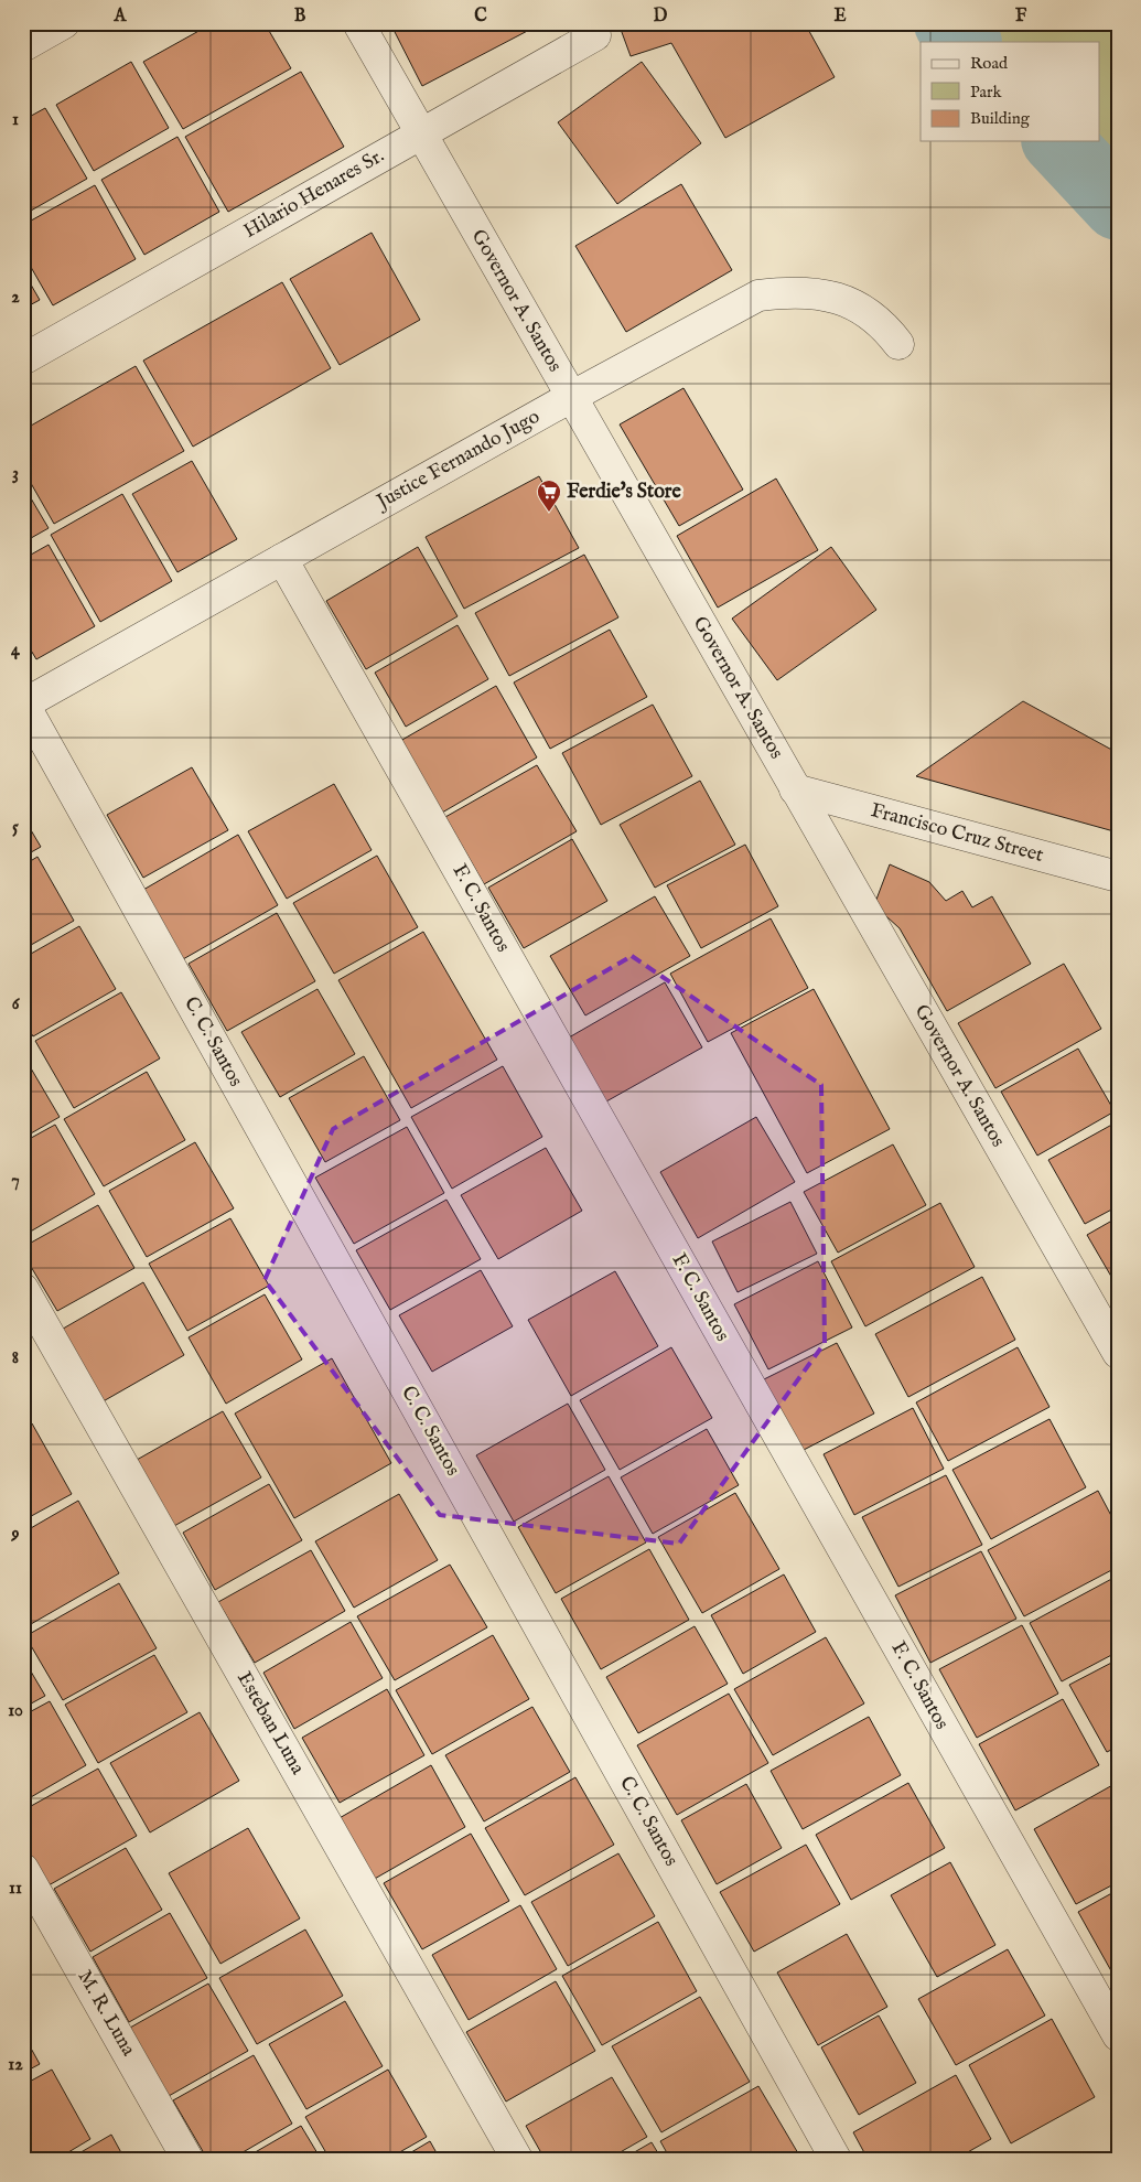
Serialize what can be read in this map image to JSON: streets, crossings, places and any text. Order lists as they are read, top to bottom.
{
  "streets": {
    "street": [
      "Hilario Henares Sr.",
      "Governor A. Santos",
      "Justice Fernando Jugo",
      "Francisco Cruz Street",
      "F. C. Santos",
      "C. C. Santos",
      "Esteban Luna",
      "M. R. Luna"
    ]
  },
  "crossings": [
    ["Hilario Henares Sr.", "Governor A. Santos"],
    ["Governor A. Santos", "Justice Fernando Jugo"],
    ["Governor A. Santos", "Francisco Cruz Street"],
    ["Justice Fernando Jugo", "F. C. Santos"],
    ["Justice Fernando Jugo", "C. C. Santos"]
  ],
  "places": {
    "supermarket": ["Ferdie's Store"]
  },
  "legend": ["Road", "Park", "Building"],
  "grid": {
    "columns": [
      "A",
      "B",
      "C",
      "D",
      "E",
      "F"
    ],
    "rows": [
      "1",
      "2",
      "3",
      "4",
      "5",
      "6",
      "7",
      "8",
      "9",
      "10",
      "11",
      "12"
    ]
  }
}
